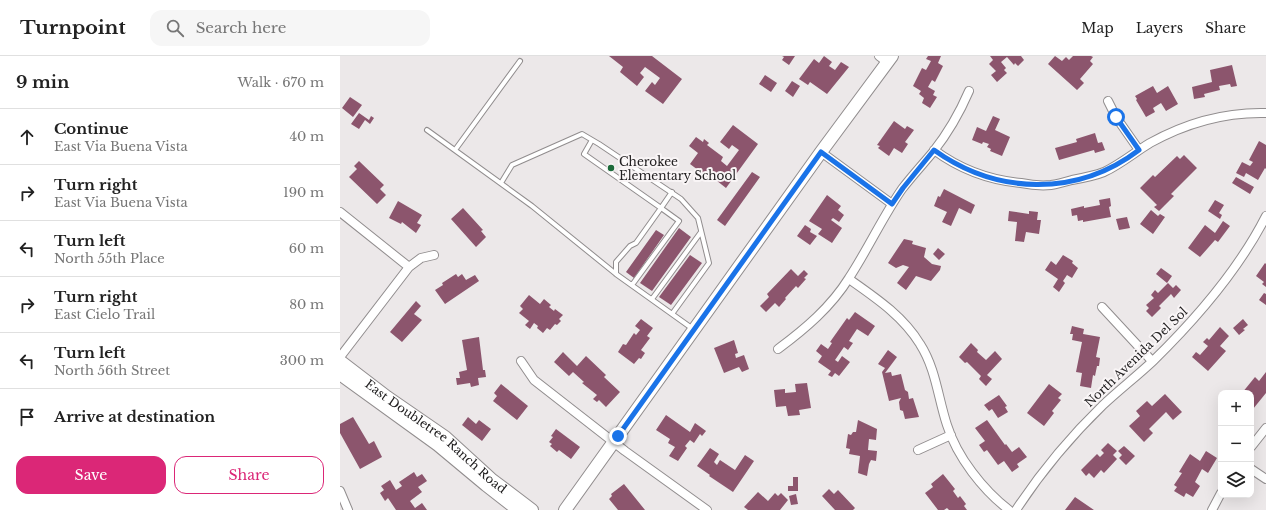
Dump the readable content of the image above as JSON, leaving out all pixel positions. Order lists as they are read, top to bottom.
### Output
{
  "streets": {
    "street": ["North Avenida Del Sol", "East Doubletree Ranch Road"]
  },
  "places": ["Cherokee Elementary School"],
  "page": {
    "header": "Turnpoint",
    "search": "Search here",
    "nav": ["Map", "Layers", "Share"],
    "heading": ["9 min", "Walk · 670 m"],
    "list": [
      ["Continue", "East Via Buena Vista", "40 m"],
      ["Turn right", "East Via Buena Vista", "190 m"],
      ["Turn left", "North 55th Place", "60 m"],
      ["Turn right", "East Cielo Trail", "80 m"],
      ["Turn left", "North 56th Street", "300 m"],
      "Arrive at destination"
    ],
    "map_buttons": ["+", "−"],
    "buttons": ["Save", "Share"]
  }
}
